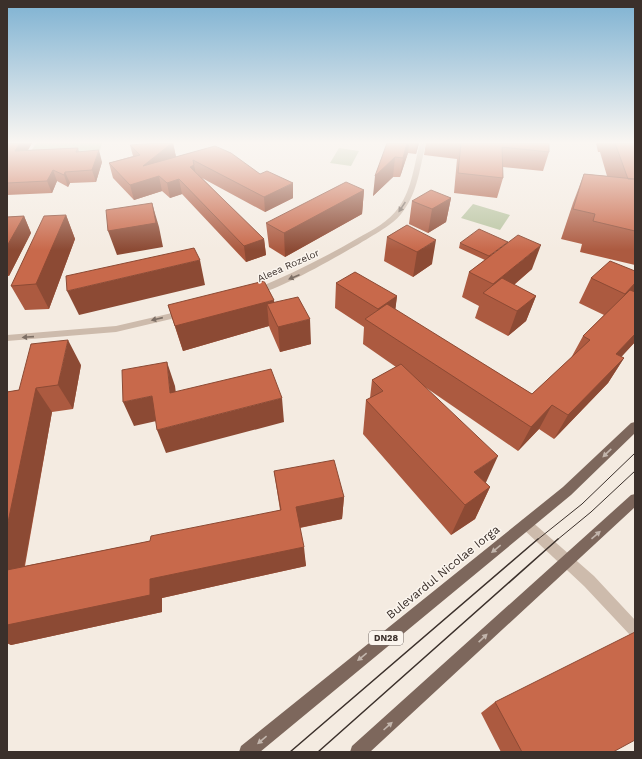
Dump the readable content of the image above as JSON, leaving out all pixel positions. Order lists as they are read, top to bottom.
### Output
{
  "streets": {
    "main road": ["Bulevardul Nicolae Iorga", "DN28"],
    "street": ["Aleea Rozelor"]
  },
  "one_way": ["Aleea Rozelor"]
}
